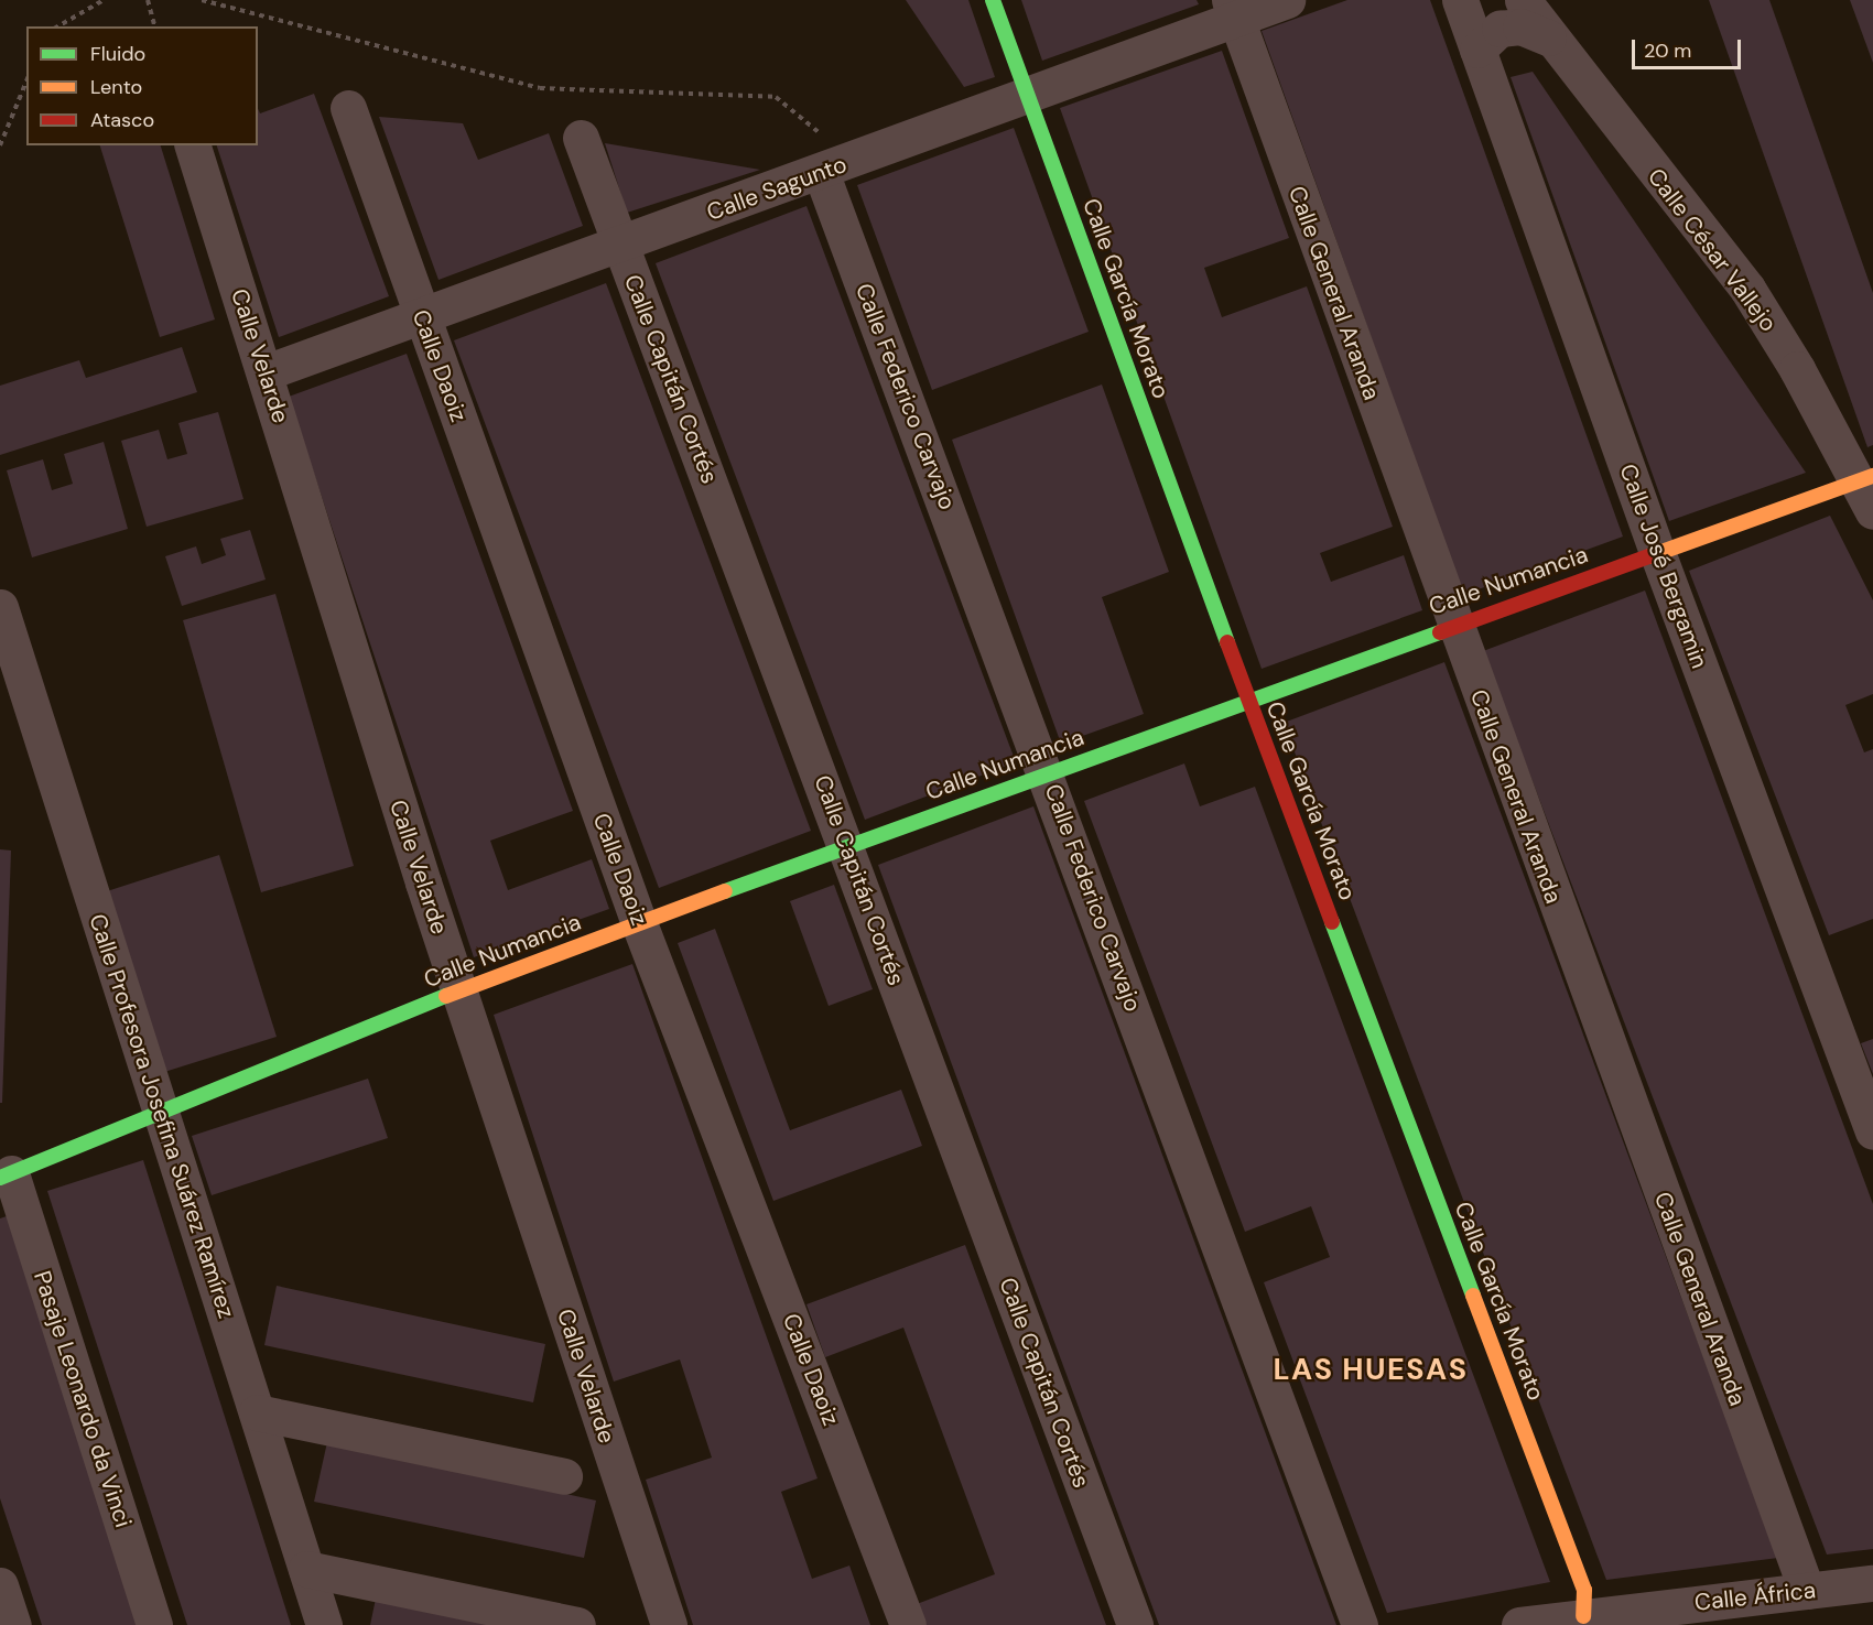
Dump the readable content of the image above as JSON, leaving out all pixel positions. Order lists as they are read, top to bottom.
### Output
{
  "streets": {
    "street": [
      "Calle Sagunto",
      "Calle César Vallejo",
      "Calle General Aranda",
      "Calle García Morato",
      "Calle Velarde",
      "Calle Daoiz",
      "Calle Capitán Cortés",
      "Calle Federico Carvajo",
      "Calle José Bergamin",
      "Calle Numancia",
      "Calle Profesora Josefina Suárez Ramírez",
      "Pasaje Leonardo da Vinci",
      "Calle África"
    ]
  },
  "crossings": [
    ["Calle Sagunto", "Calle General Aranda"],
    ["Calle Sagunto", "Calle García Morato"],
    ["Calle Sagunto", "Calle Velarde"],
    ["Calle Sagunto", "Calle Daoiz"],
    ["Calle Sagunto", "Calle Capitán Cortés"],
    ["Calle Sagunto", "Calle Federico Carvajo"],
    ["Calle César Vallejo", "Calle Numancia"],
    ["Calle General Aranda", "Calle Numancia"],
    ["Calle General Aranda", "Calle África"],
    ["Calle García Morato", "Calle Numancia"],
    ["Calle García Morato", "Calle África"],
    ["Calle Velarde", "Calle Numancia"],
    ["Calle Daoiz", "Calle Numancia"],
    ["Calle Capitán Cortés", "Calle Numancia"],
    ["Calle Federico Carvajo", "Calle Numancia"],
    ["Calle José Bergamin", "Calle Numancia"],
    ["Calle Numancia", "Calle Profesora Josefina Suárez Ramírez"],
    ["Calle Numancia", "Pasaje Leonardo da Vinci"]
  ],
  "districts": ["LAS HUESAS"],
  "legend": ["Fluido", "Lento", "Atasco"],
  "scale_bar": "20 m"
}
